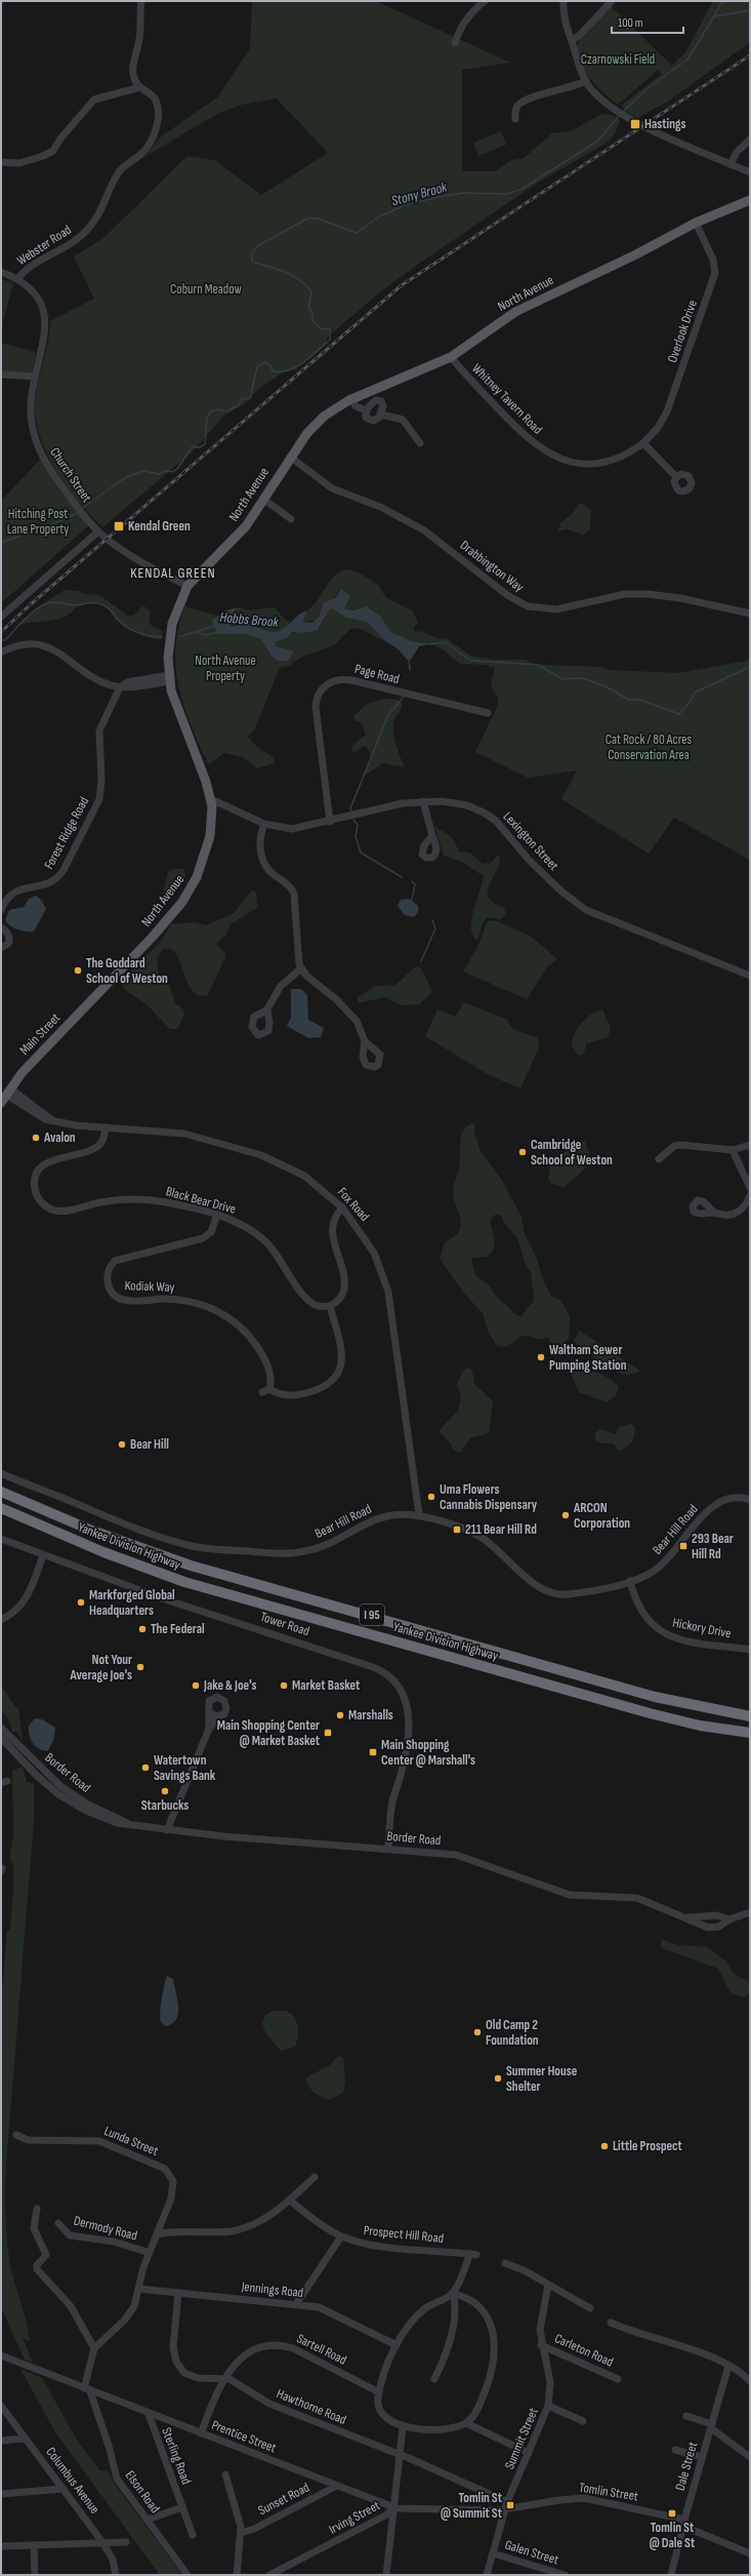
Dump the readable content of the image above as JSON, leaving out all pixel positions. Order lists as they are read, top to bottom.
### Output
{
  "streets": {
    "highway": ["Yankee Division Highway", "I 95"],
    "main road": ["North Avenue", "Main Street"],
    "street": [
      "Webster Road",
      "Overlook Drive",
      "Whitney Tavern Road",
      "Church Street",
      "Drabbington Way",
      "Page Road",
      "Forest Ridge Road",
      "Lexington Street",
      "Black Bear Drive",
      "Fox Road",
      "Kodiak Way",
      "Bear Hill Road",
      "Tower Road",
      "Hickory Drive",
      "Border Road",
      "Lunda Street",
      "Dermody Road",
      "Prospect Hill Road",
      "Jennings Road",
      "Sartell Road",
      "Carleton Road",
      "Hawthorne Road",
      "Prentice Street",
      "Summit Street",
      "Sterling Road",
      "Dale Street",
      "Columbus Avenue",
      "Elson Road",
      "Tomlin Street",
      "Sunset Road",
      "Irving Street",
      "Galen Street"
    ]
  },
  "crossings": [
    ["Webster Road", "Church Street"],
    ["North Avenue", "Overlook Drive"],
    ["North Avenue", "Whitney Tavern Road"],
    ["North Avenue", "Church Street"],
    ["North Avenue", "Drabbington Way"],
    ["North Avenue", "Lexington Street"],
    ["North Avenue", "Main Street"],
    ["Overlook Drive", "Whitney Tavern Road"],
    ["Page Road", "Lexington Street"],
    ["Main Street", "Fox Road"],
    ["Black Bear Drive", "Fox Road"],
    ["Black Bear Drive", "Kodiak Way"],
    ["Fox Road", "Bear Hill Road"],
    ["Bear Hill Road", "Hickory Drive"],
    ["Tower Road", "Border Road"],
    ["Prospect Hill Road", "Jennings Road"],
    ["Prospect Hill Road", "Sartell Road"],
    ["Jennings Road", "Sartell Road"],
    ["Jennings Road", "Hawthorne Road"],
    ["Sartell Road", "Hawthorne Road"],
    ["Sartell Road", "Prentice Street"],
    ["Carleton Road", "Summit Street"],
    ["Hawthorne Road", "Summit Street"],
    ["Hawthorne Road", "Tomlin Street"],
    ["Hawthorne Road", "Irving Street"],
    ["Prentice Street", "Sterling Road"],
    ["Prentice Street", "Elson Road"],
    ["Prentice Street", "Sunset Road"],
    ["Prentice Street", "Irving Street"],
    ["Summit Street", "Tomlin Street"],
    ["Summit Street", "Irving Street"],
    ["Summit Street", "Galen Street"],
    ["Dale Street", "Tomlin Street"],
    ["Tomlin Street", "Irving Street"]
  ],
  "districts": ["KENDAL GREEN"],
  "water": ["Stony Brook", "Hobbs Brook"],
  "parks": [
    "Czarnowski Field",
    "Coburn Meadow",
    "Hitching Post Lane Property",
    "North Avenue Property",
    "Cat Rock / 80 Acres Conservation Area"
  ],
  "places": {
    "transit": [
      "Hastings",
      "Kendal Green",
      "211 Bear Hill Rd",
      "293 Bear Hill Rd",
      "Main Shopping Center @ Market Basket",
      "Main Shopping Center @ Marshall's",
      "Tomlin St @ Summit St",
      "Tomlin St @ Dale St"
    ],
    "other": [
      "The Goddard School of Weston",
      "Avalon",
      "Cambridge School of Weston",
      "Waltham Sewer Pumping Station",
      "Bear Hill",
      "Uma Flowers Cannabis Dispensary",
      "ARCON Corporation",
      "Markforged Global Headquarters",
      "The Federal",
      "Not Your Average Joe's",
      "Jake & Joe's",
      "Market Basket",
      "Marshalls",
      "Watertown Savings Bank",
      "Starbucks",
      "Old Camp 2 Foundation",
      "Summer House Shelter",
      "Little Prospect"
    ]
  },
  "scale_bar": "100 m"
}
